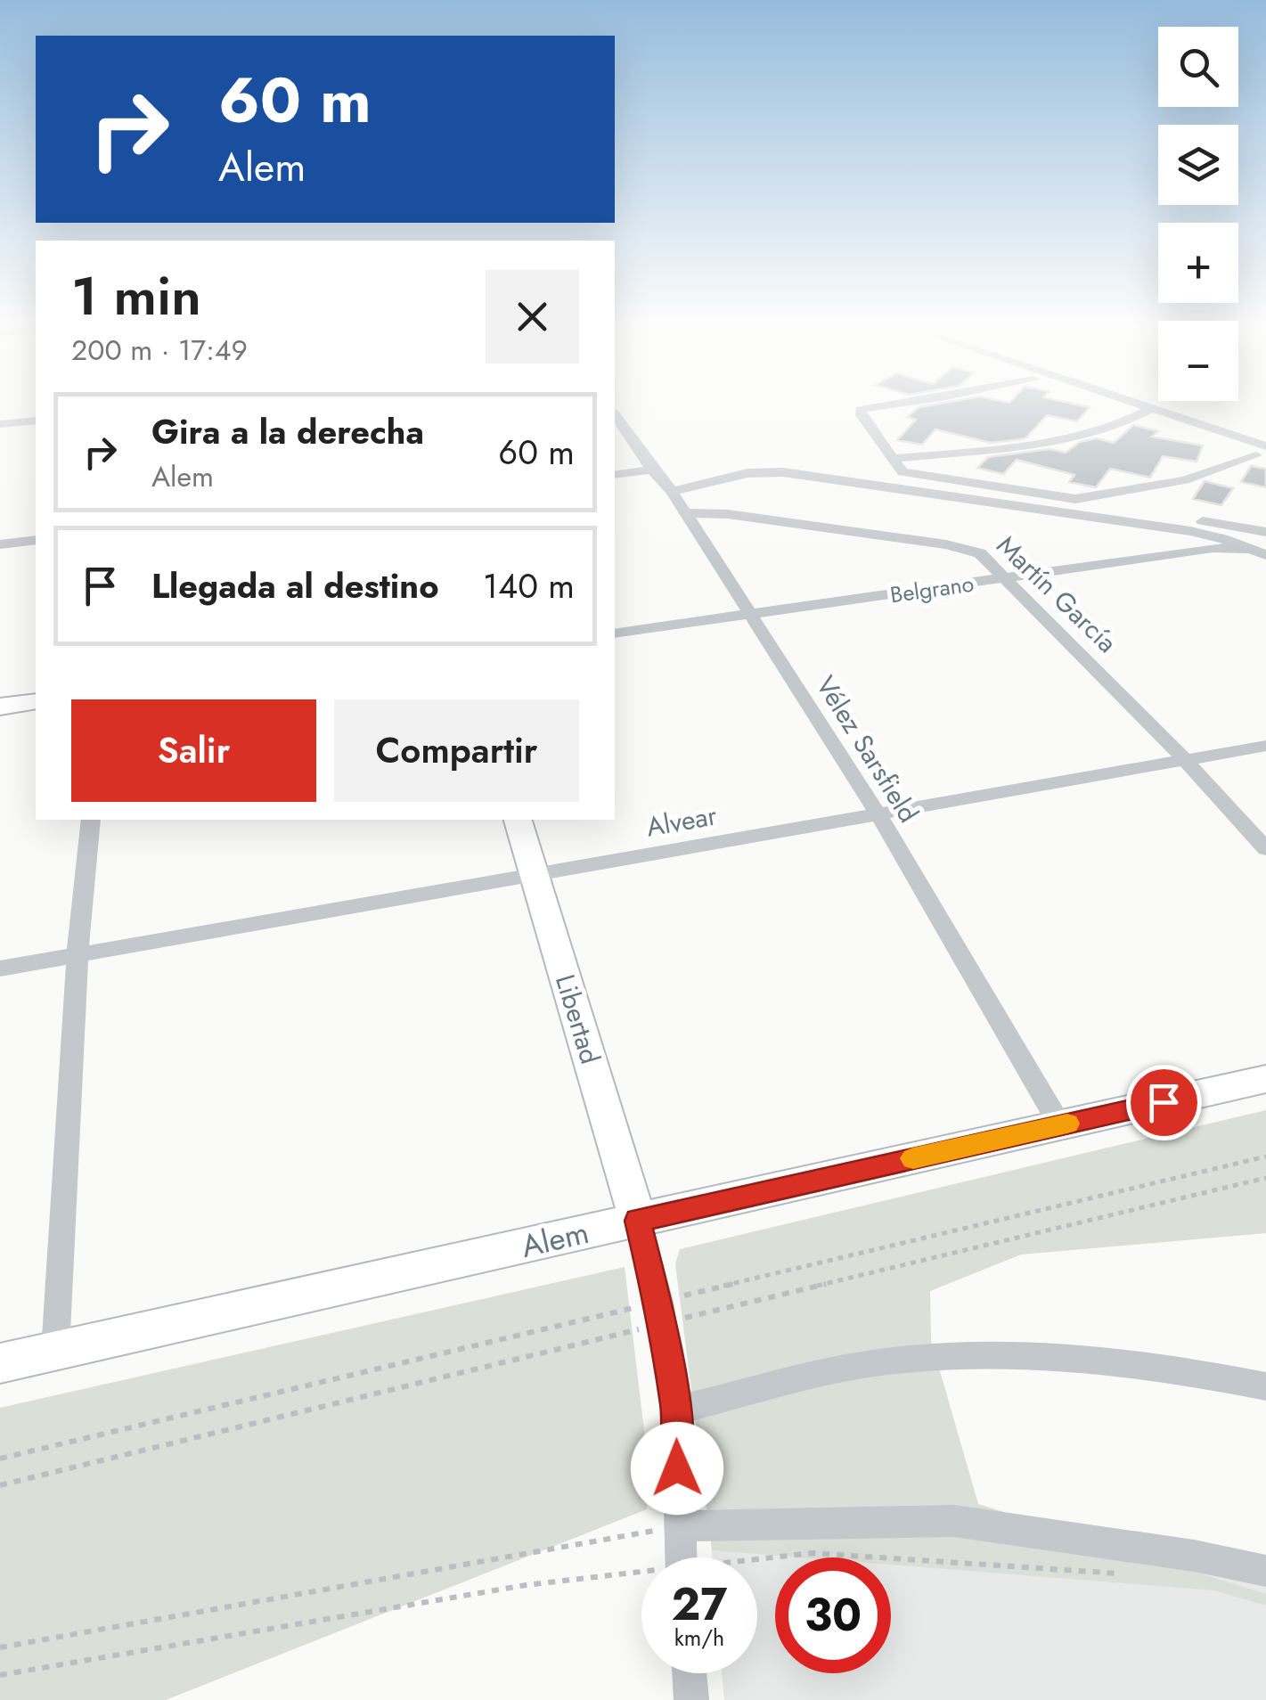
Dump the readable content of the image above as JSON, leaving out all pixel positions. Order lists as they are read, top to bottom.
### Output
{
  "streets": {
    "main road": ["Libertad", "Alem"],
    "street": [
      "Belgrano",
      "Martín García",
      "Vélez Sarsfield",
      "Alvear"
    ]
  },
  "crossings": [
    ["Belgrano", "Martín García"],
    ["Belgrano", "Vélez Sarsfield"],
    ["Martín García", "Vélez Sarsfield"],
    ["Martín García", "Alvear"],
    ["Vélez Sarsfield", "Alvear"],
    ["Vélez Sarsfield", "Alem"],
    ["Alvear", "Libertad"],
    ["Libertad", "Alem"]
  ],
  "page": {
    "map_buttons": ["+", "−"],
    "turn": ["60 m", "Alem"],
    "heading": ["1 min", "200 m · 17:49"],
    "list": [
      {
        "name": "Gira a la derecha",
        "note": "Alem",
        "value": "60 m"
      },
      {
        "name": "Llegada al destino",
        "value": "140 m"
      }
    ],
    "buttons": ["Salir", "Compartir"],
    "speed": "27 km/h",
    "limit": "30"
  }
}
